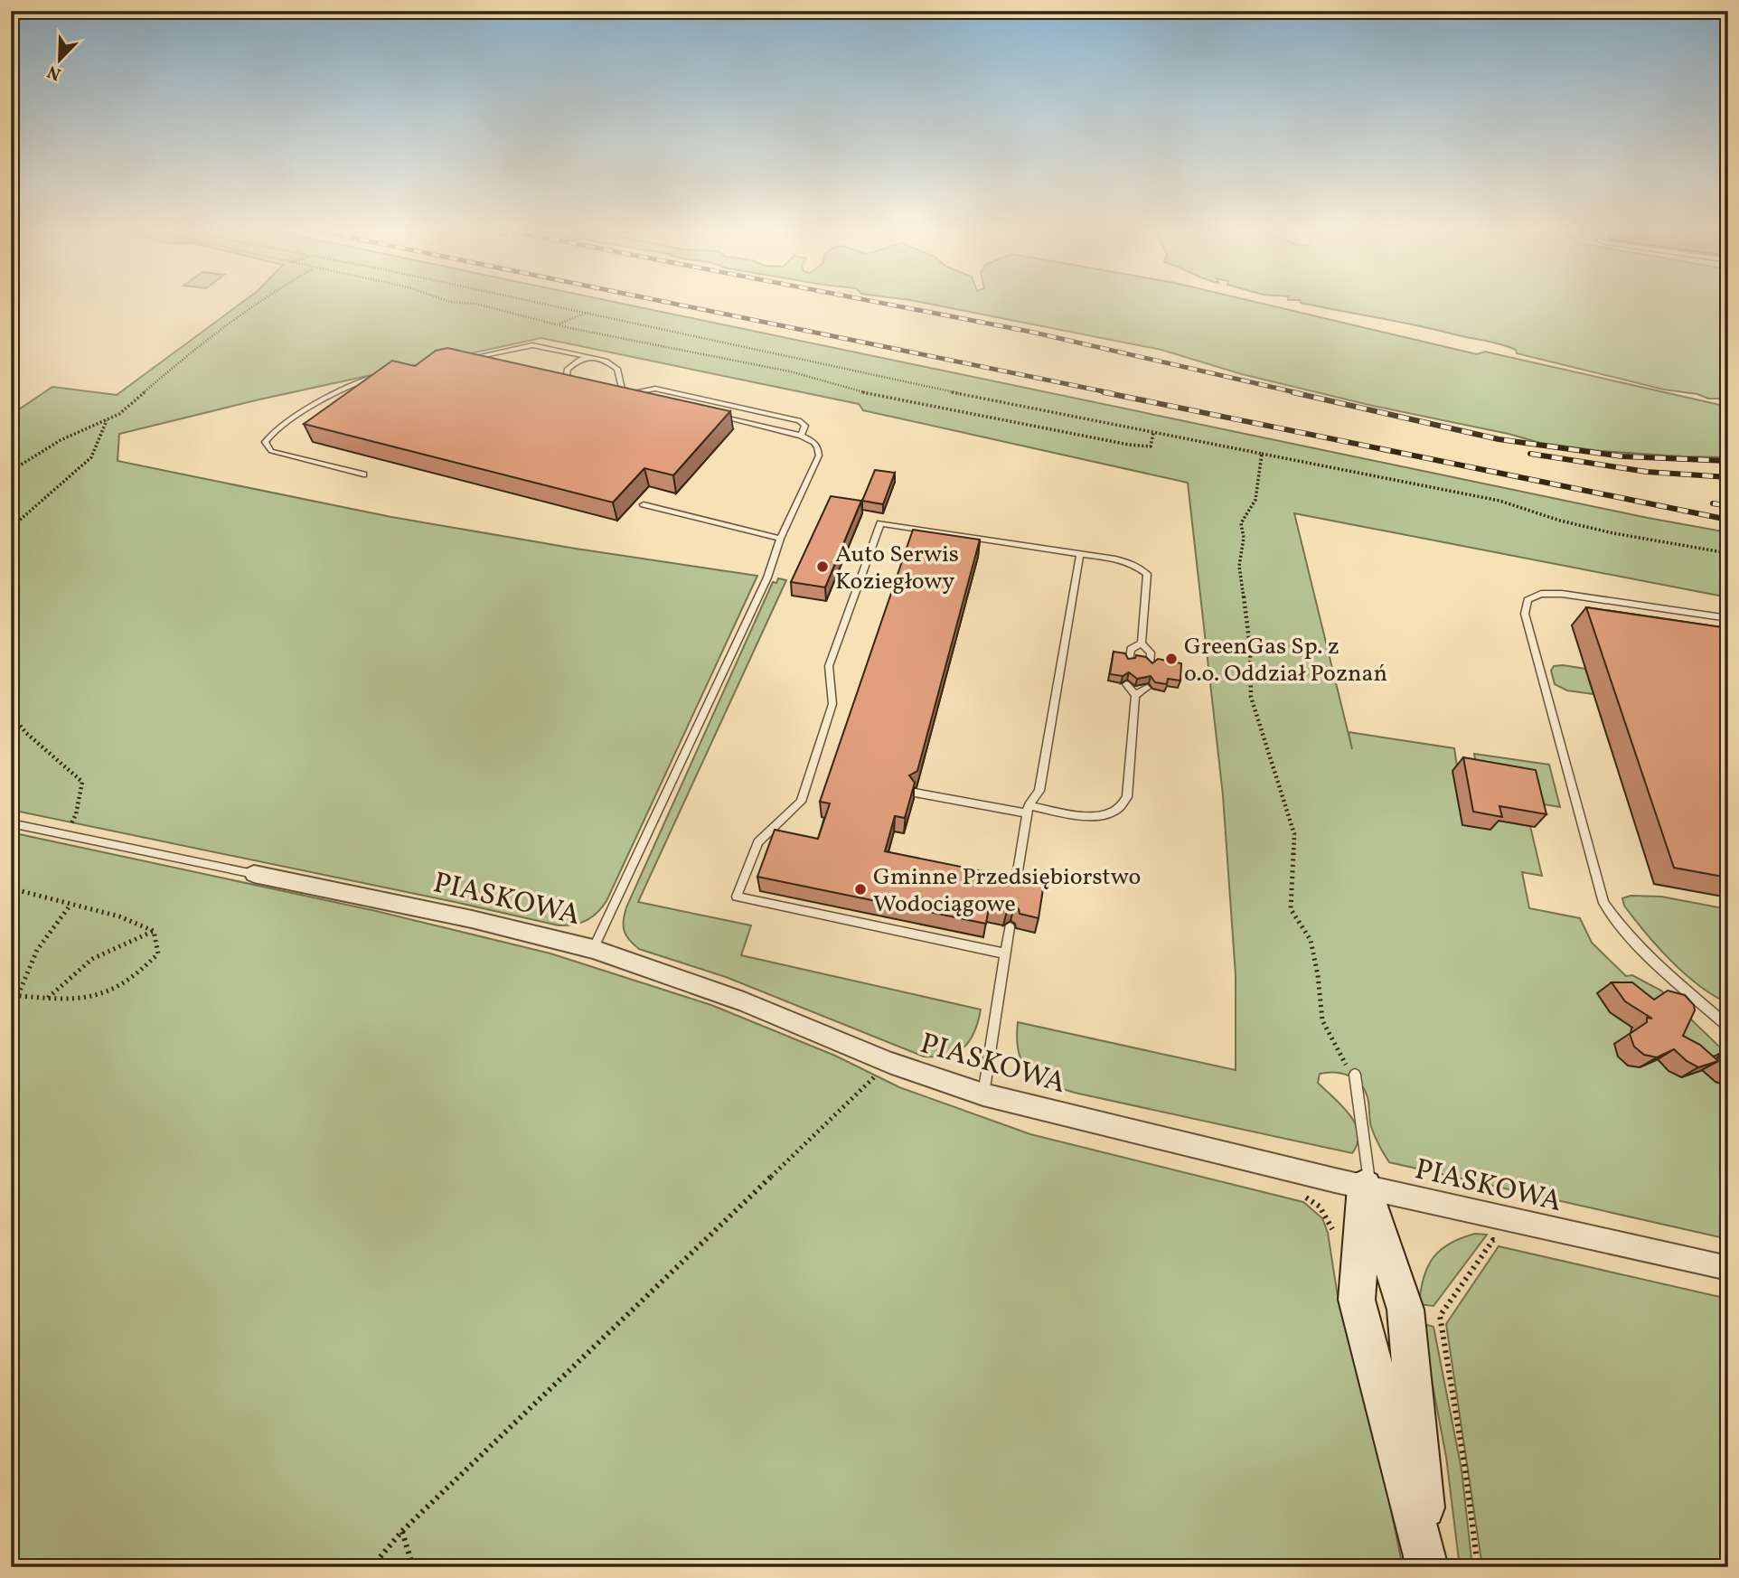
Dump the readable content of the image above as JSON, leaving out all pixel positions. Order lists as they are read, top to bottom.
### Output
{
  "streets": {
    "street": ["PIASKOWA"]
  },
  "places": ["Auto Serwis Koziegłowy", "GreenGas Sp. z o.o. Oddział Poznań", "Gminne Przedsiębiorstwo Wodociągowe"],
  "north": "bottom left"
}
